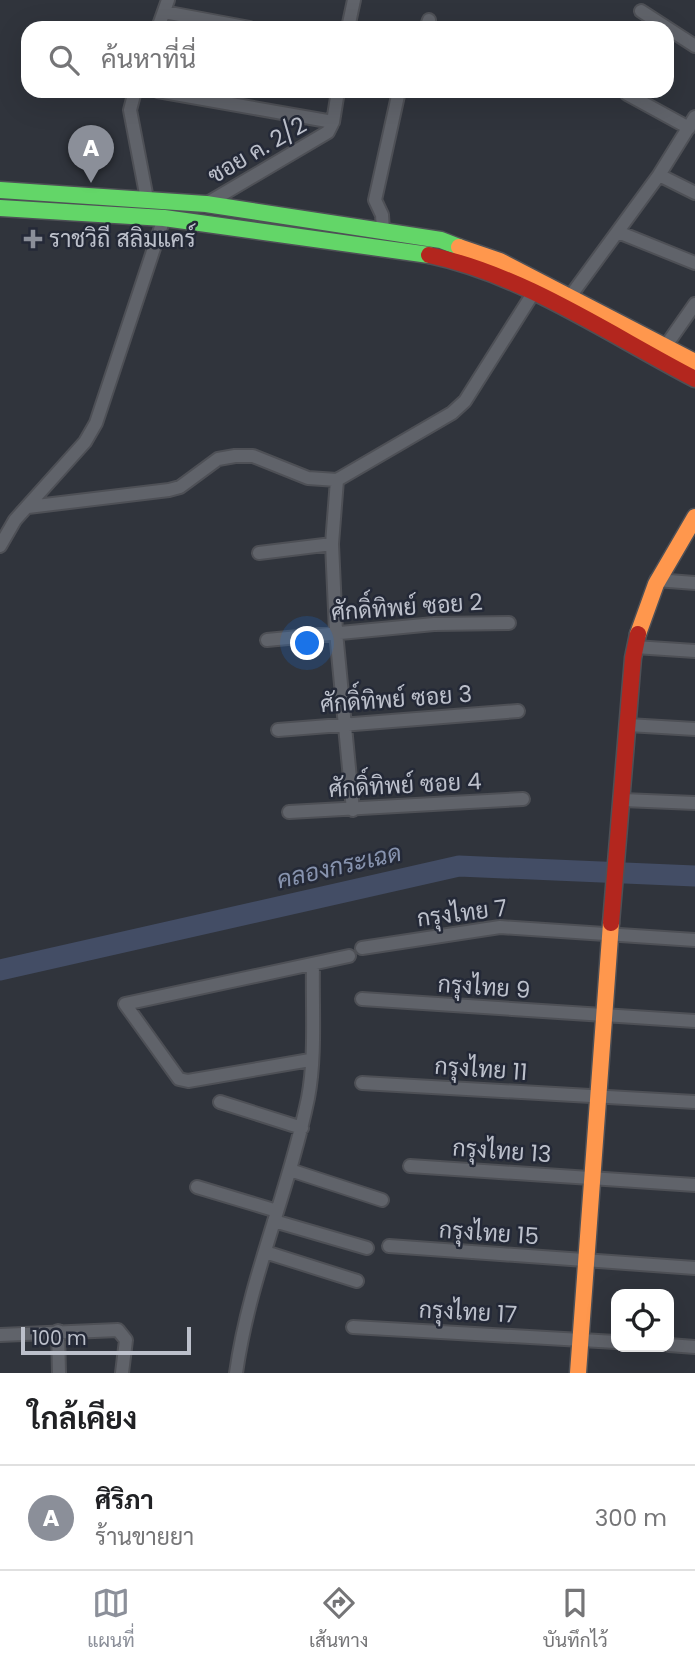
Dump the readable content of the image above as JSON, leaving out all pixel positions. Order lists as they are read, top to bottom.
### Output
{
  "streets": {
    "street": [
      "ซอย ค. 2/2",
      "ศักดิ์ทิพย์ ซอย 2",
      "ศักดิ์ทิพย์ ซอย 3",
      "ศักดิ์ทิพย์ ซอย 4",
      "กรุงไทย 7",
      "กรุงไทย 9",
      "กรุงไทย 11",
      "กรุงไทย 13",
      "กรุงไทย 15",
      "กรุงไทย 17"
    ]
  },
  "water": ["คลองกระเฉด"],
  "places": {
    "health": ["ราชวิถี สลิมแคร์"]
  },
  "scale_bar": "100 m",
  "page": {
    "search": "ค้นหาที่นี่",
    "pins": "A",
    "scale": "100 m",
    "heading": "ใกล้เคียง",
    "list": [
      {
        "mark": "A",
        "name": "ศิริภา",
        "note": "ร้านขายยา",
        "value": "300 m"
      }
    ],
    "nav": ["แผนที่", "เส้นทาง", "บันทึกไว้"]
  }
}
